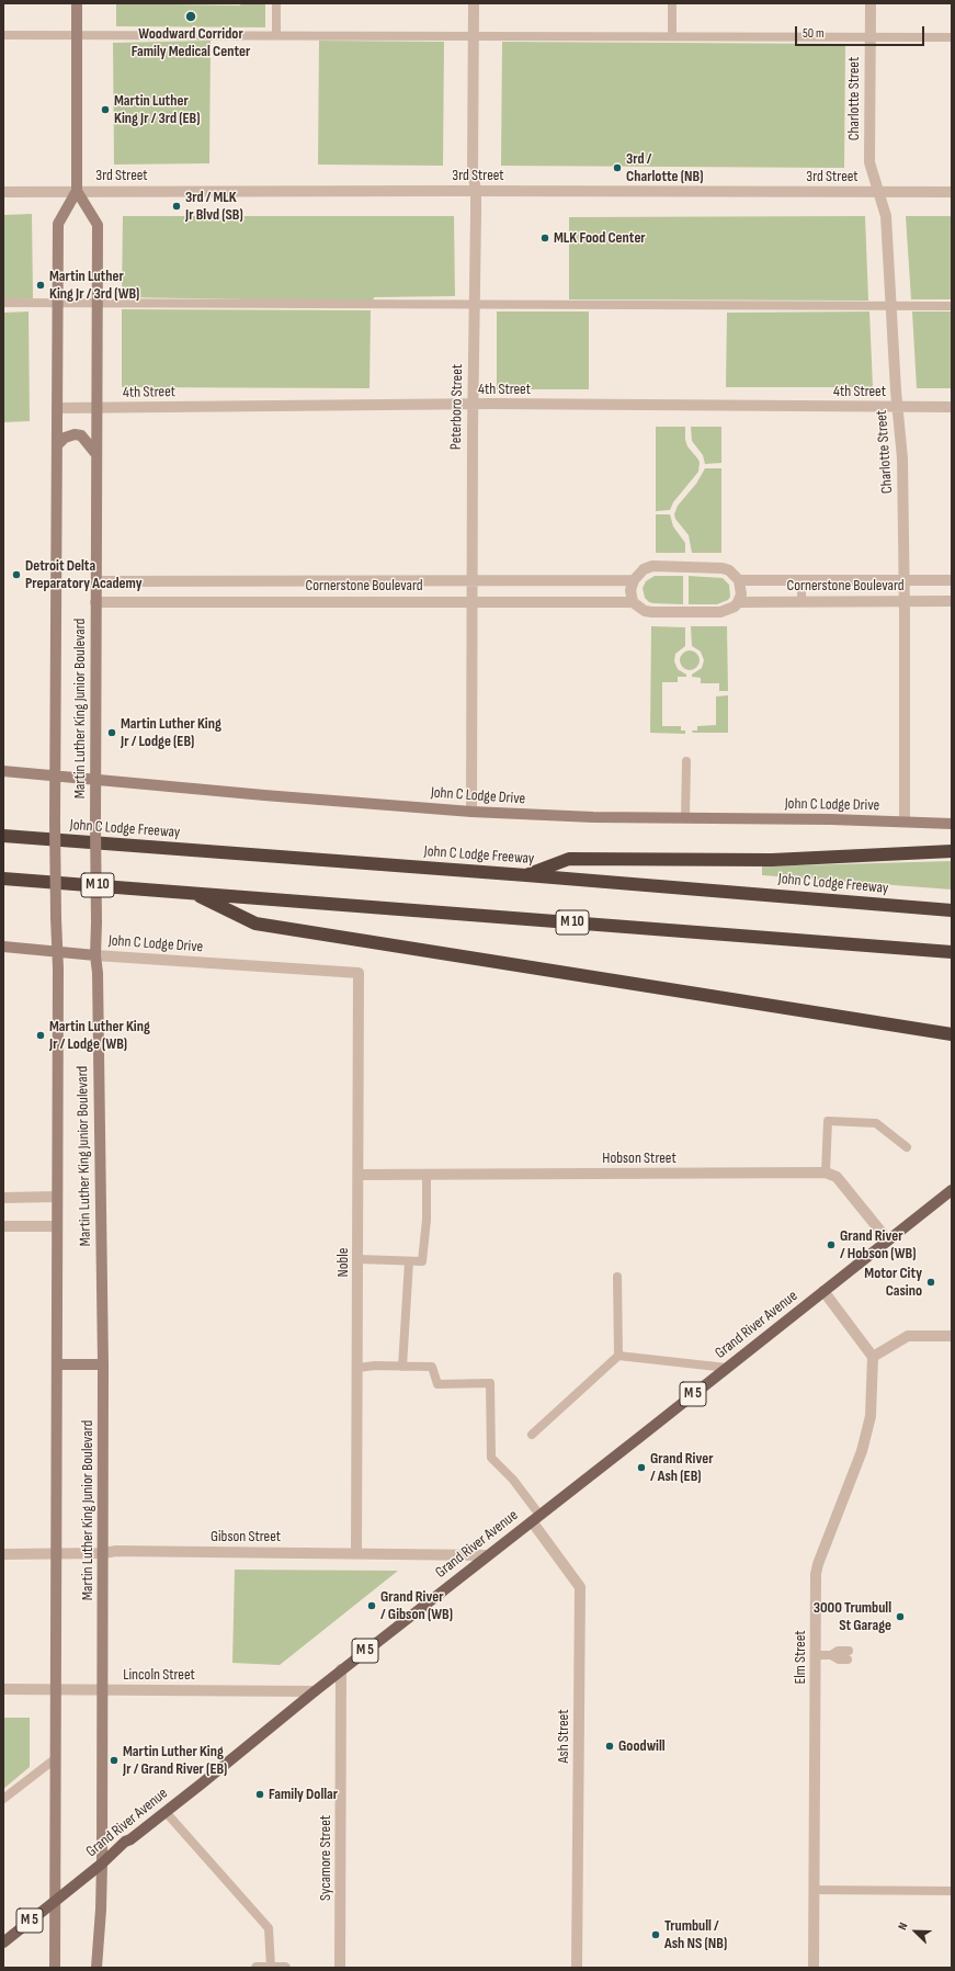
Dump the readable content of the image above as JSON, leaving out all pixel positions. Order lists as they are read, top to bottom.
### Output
{
  "streets": {
    "highway": ["John C Lodge Freeway", "M 10"],
    "main road": [
      "Martin Luther King Junior Boulevard",
      "John C Lodge Drive",
      "Grand River Avenue",
      "M 5"
    ],
    "street": [
      "Charlotte Street",
      "3rd Street",
      "4th Street",
      "Peterboro Street",
      "Cornerstone Boulevard",
      "Hobson Street",
      "Noble",
      "Gibson Street",
      "Elm Street",
      "Lincoln Street",
      "Ash Street",
      "Sycamore Street"
    ]
  },
  "crossings": [
    ["Charlotte Street", "3rd Street"],
    ["Charlotte Street", "4th Street"],
    ["Charlotte Street", "Cornerstone Boulevard"],
    ["Charlotte Street", "John C Lodge Drive"],
    ["3rd Street", "Peterboro Street"],
    ["3rd Street", "Martin Luther King Junior Boulevard"],
    ["4th Street", "Peterboro Street"],
    ["4th Street", "Martin Luther King Junior Boulevard"],
    ["Peterboro Street", "Cornerstone Boulevard"],
    ["Peterboro Street", "John C Lodge Drive"],
    ["Cornerstone Boulevard", "Martin Luther King Junior Boulevard"],
    ["Martin Luther King Junior Boulevard", "John C Lodge Drive"],
    ["Martin Luther King Junior Boulevard", "Grand River Avenue"],
    ["Martin Luther King Junior Boulevard", "Gibson Street"],
    ["Martin Luther King Junior Boulevard", "Lincoln Street"],
    ["John C Lodge Drive", "Noble"],
    ["Hobson Street", "Noble"],
    ["Noble", "Gibson Street"],
    ["Grand River Avenue", "Gibson Street"],
    ["Grand River Avenue", "Lincoln Street"],
    ["Grand River Avenue", "Ash Street"],
    ["Grand River Avenue", "Sycamore Street"]
  ],
  "places": [
    "Woodward Corridor Family Medical Center",
    "Martin Luther King Jr / 3rd (EB)",
    "3rd / Charlotte (NB)",
    "3rd / MLK Jr Blvd (SB)",
    "MLK Food Center",
    "Martin Luther King Jr / 3rd (WB)",
    "Detroit Delta Preparatory Academy",
    "Martin Luther King Jr / Lodge (EB)",
    "Martin Luther King Jr / Lodge (WB)",
    "Grand River / Hobson (WB)",
    "Motor City Casino",
    "Grand River / Ash (EB)",
    "Grand River / Gibson (WB)",
    "3000 Trumbull St Garage",
    "Goodwill",
    "Martin Luther King Jr / Grand River (EB)",
    "Family Dollar",
    "Trumbull / Ash NS (NB)"
  ],
  "scale_bar": "50 m",
  "north": "top left"
}
